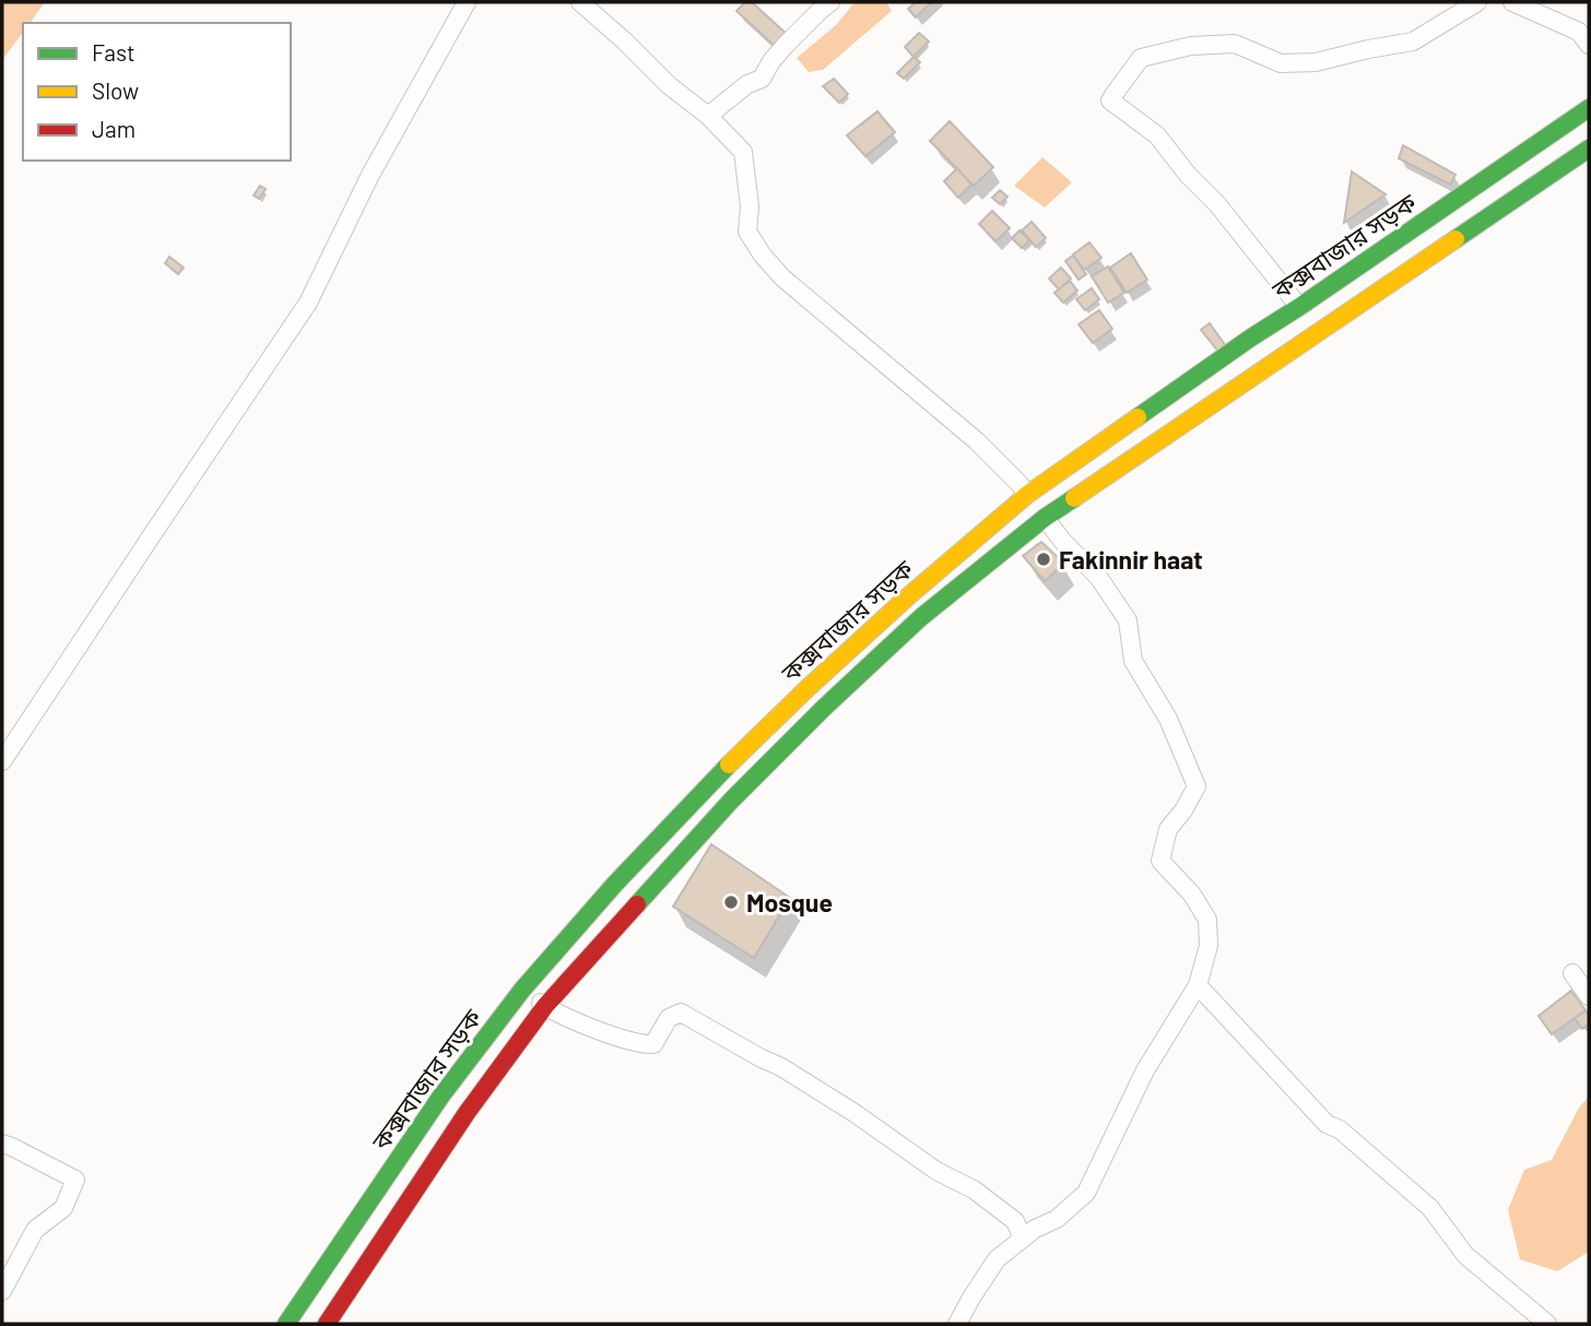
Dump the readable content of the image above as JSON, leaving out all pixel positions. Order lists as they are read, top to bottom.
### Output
{
  "streets": {
    "highway": ["কক্সবাজার সড়ক"]
  },
  "places": ["Fakinnir haat", "Mosque"],
  "legend": ["Fast", "Slow", "Jam"]
}
